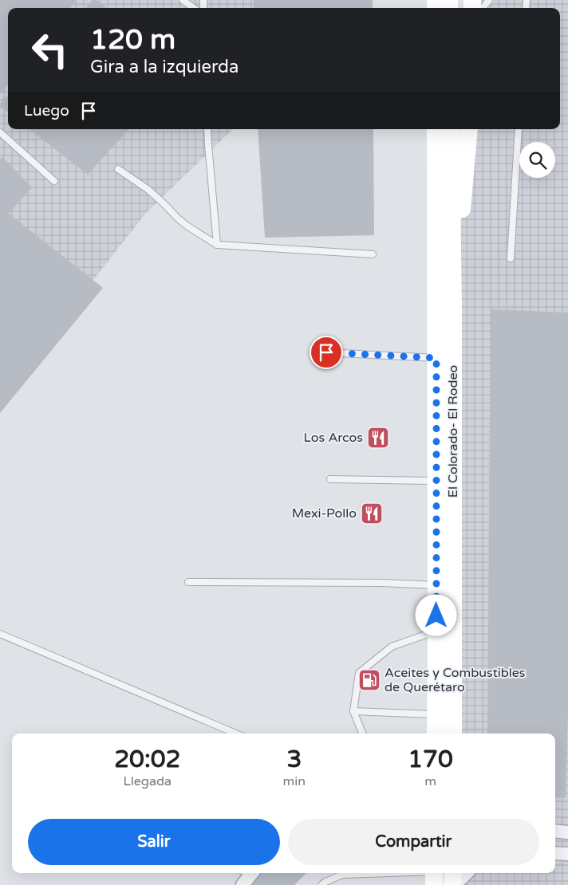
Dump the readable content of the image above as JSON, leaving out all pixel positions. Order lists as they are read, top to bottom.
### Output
{
  "streets": {
    "main road": ["El Colorado- El Rodeo"]
  },
  "places": {
    "restaurant": ["Los Arcos", "Mexi-Pollo"],
    "fuel station": ["Aceites y Combustibles de Querétaro"]
  },
  "page": {
    "turn": ["120 m", "Gira a la izquierda"],
    "then": "Luego",
    "eta": [
      "20:02",
      "Llegada",
      "3",
      "min",
      "170",
      "m"
    ],
    "buttons": ["Salir", "Compartir"]
  }
}
